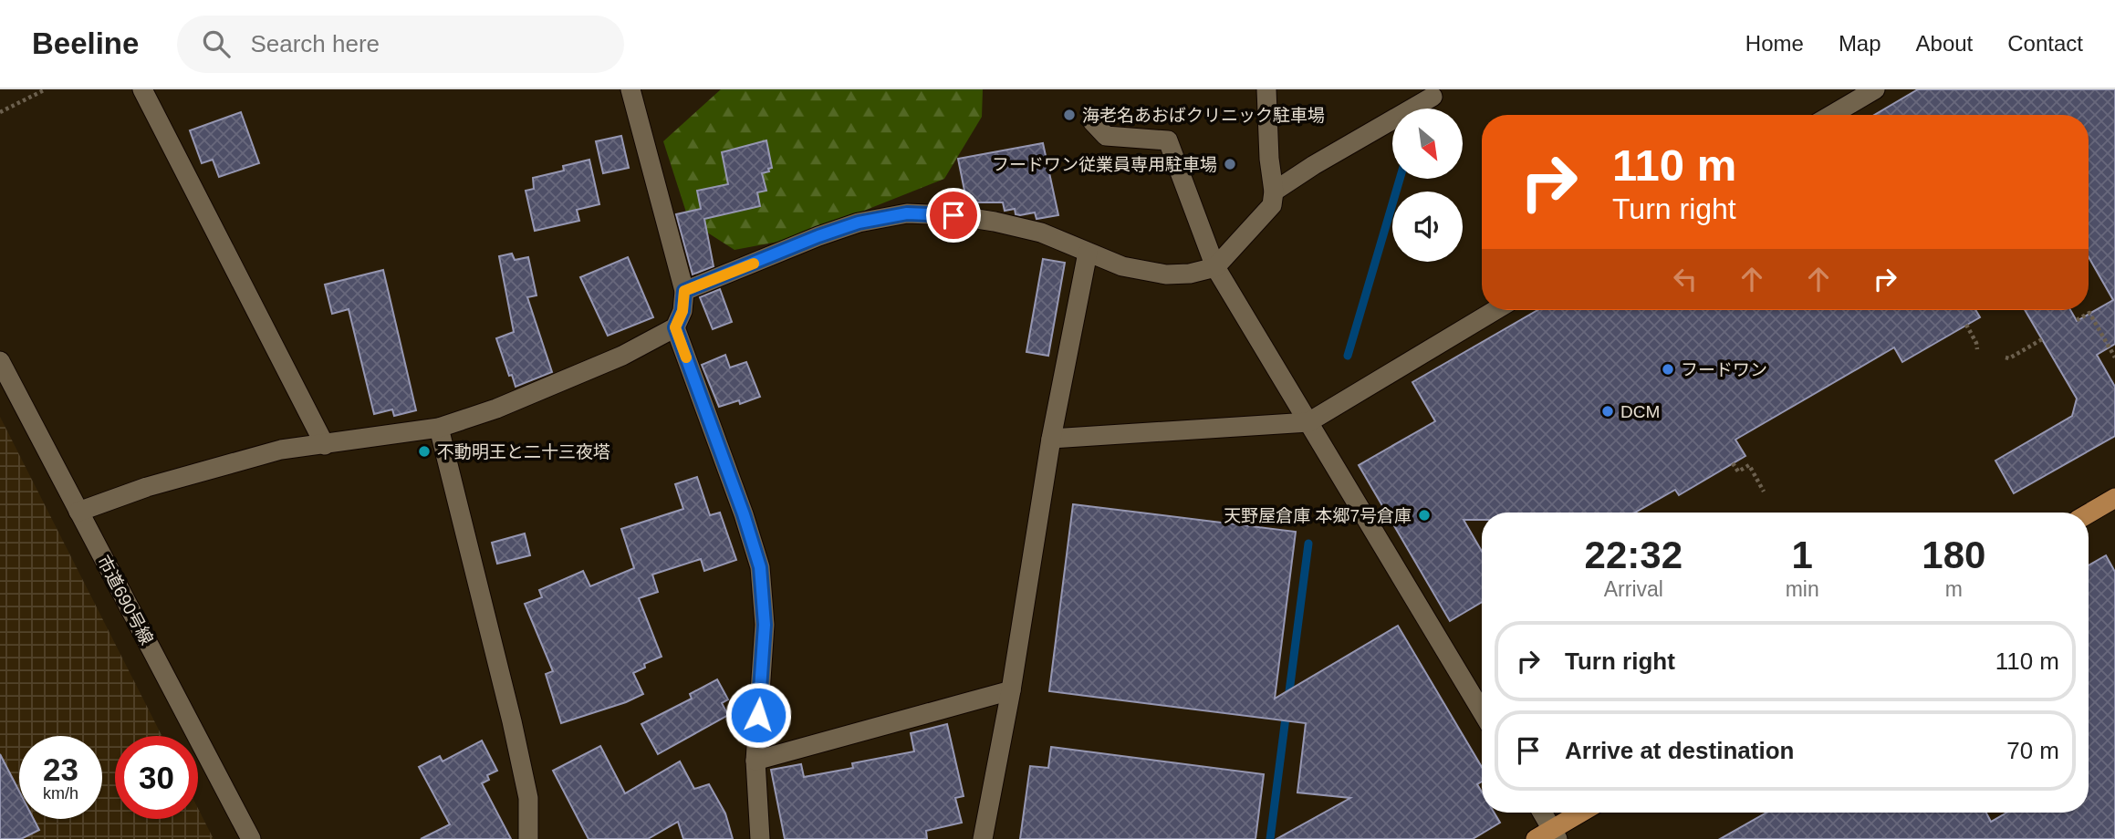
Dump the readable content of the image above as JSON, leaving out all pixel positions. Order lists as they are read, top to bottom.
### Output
{
  "streets": {
    "street": ["市道690号線"]
  },
  "places": [
    "海老名あおばクリニック駐車場",
    "フードワン従業員専用駐車場",
    "フードワン",
    "DCM",
    "不動明王と二十三夜塔",
    "天野屋倉庫 本郷7号倉庫"
  ],
  "north": "bottom right",
  "page": {
    "header": "Beeline",
    "search": "Search here",
    "nav": [
      "Home",
      "Map",
      "About",
      "Contact"
    ],
    "turn": ["110 m", "Turn right"],
    "eta": [
      "22:32",
      "Arrival",
      "1",
      "min",
      "180",
      "m"
    ],
    "list": [
      {
        "name": "Turn right",
        "value": "110 m"
      },
      {
        "name": "Arrive at destination",
        "value": "70 m"
      }
    ],
    "speed": "23 km/h",
    "limit": "30"
  }
}
